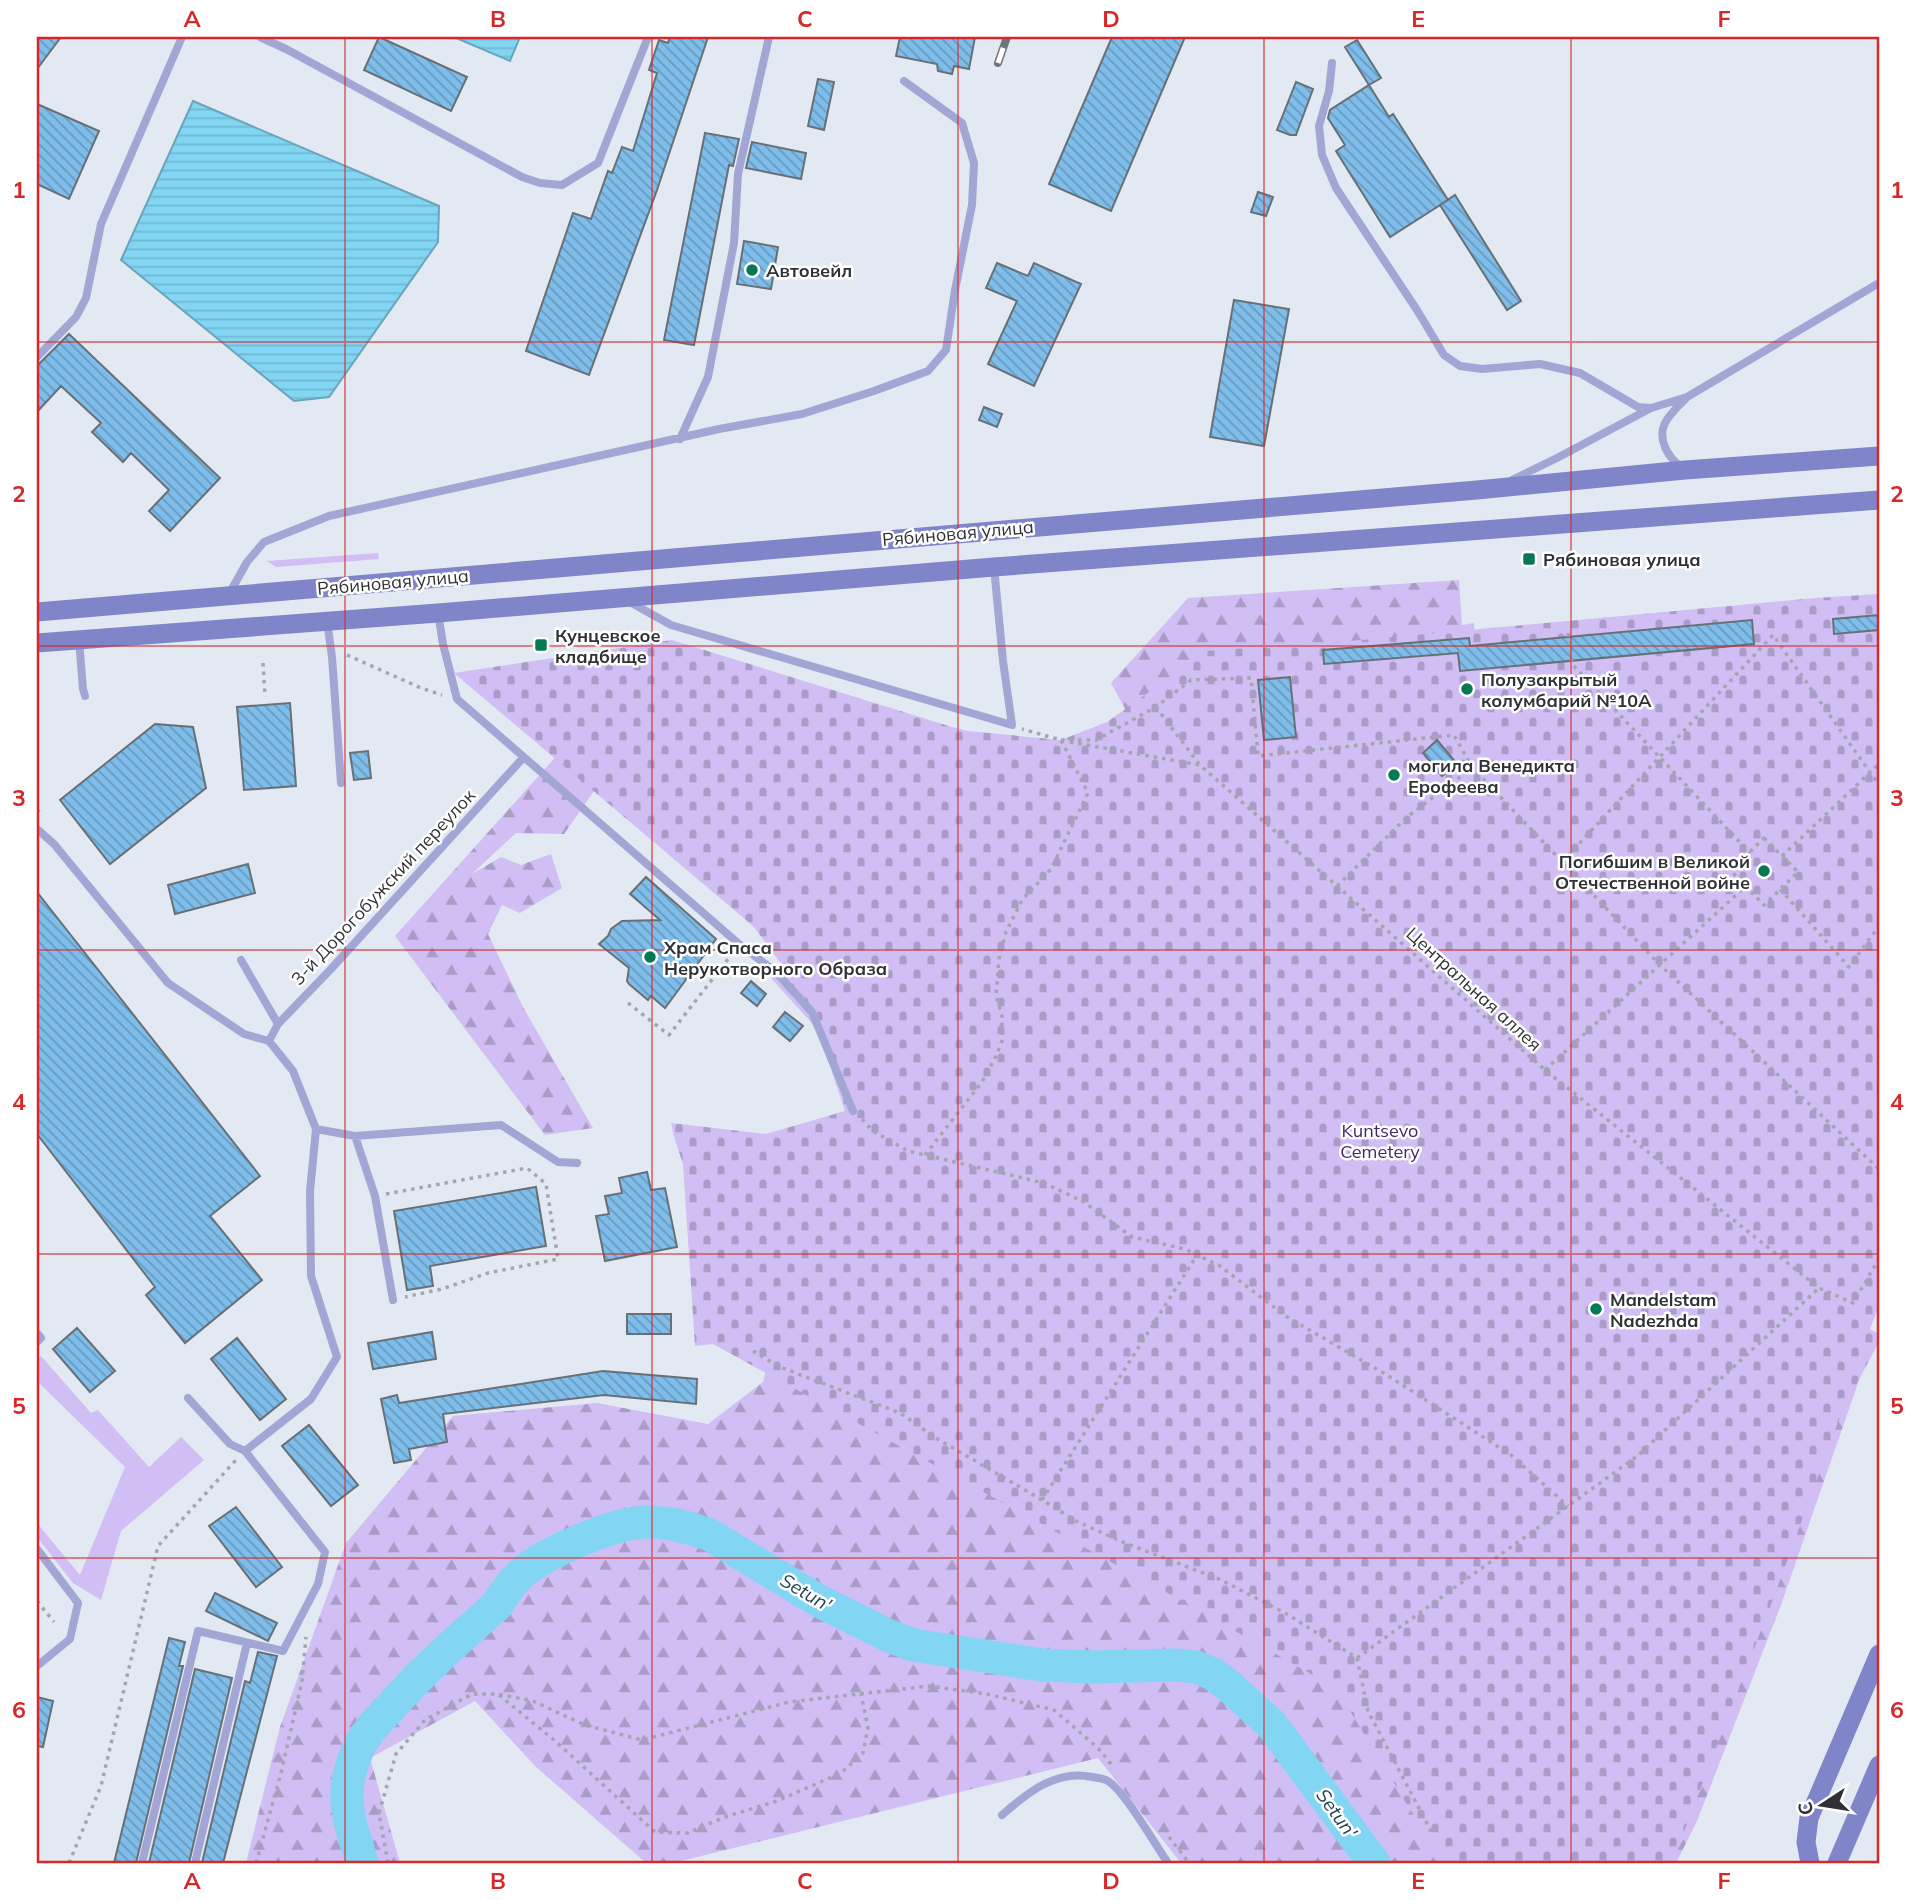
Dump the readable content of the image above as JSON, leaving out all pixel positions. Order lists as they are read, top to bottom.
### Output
{
  "streets": {
    "main road": ["Рябиновая улица"],
    "lane": ["3-й Дорогобужский переулок"],
    "path": ["Центральная аллея"]
  },
  "water": ["Setun'"],
  "parks": ["Kuntsevo Cemetery"],
  "places": {
    "other": [
      "Автовейл",
      "Полузакрытый колумбарий №10А",
      "могила Венедикта Ерофеева",
      "Погибшим в Великой Отечественной войне",
      "Храм Спаса Нерукотворного Образа",
      "Mandelstam Nadezhda"
    ],
    "transit": ["Рябиновая улица", "Кунцевское кладбище"]
  },
  "north": "left",
  "grid": {
    "columns": [
      "A",
      "B",
      "C",
      "D",
      "E",
      "F"
    ],
    "rows": [
      "1",
      "2",
      "3",
      "4",
      "5",
      "6"
    ]
  }
}
